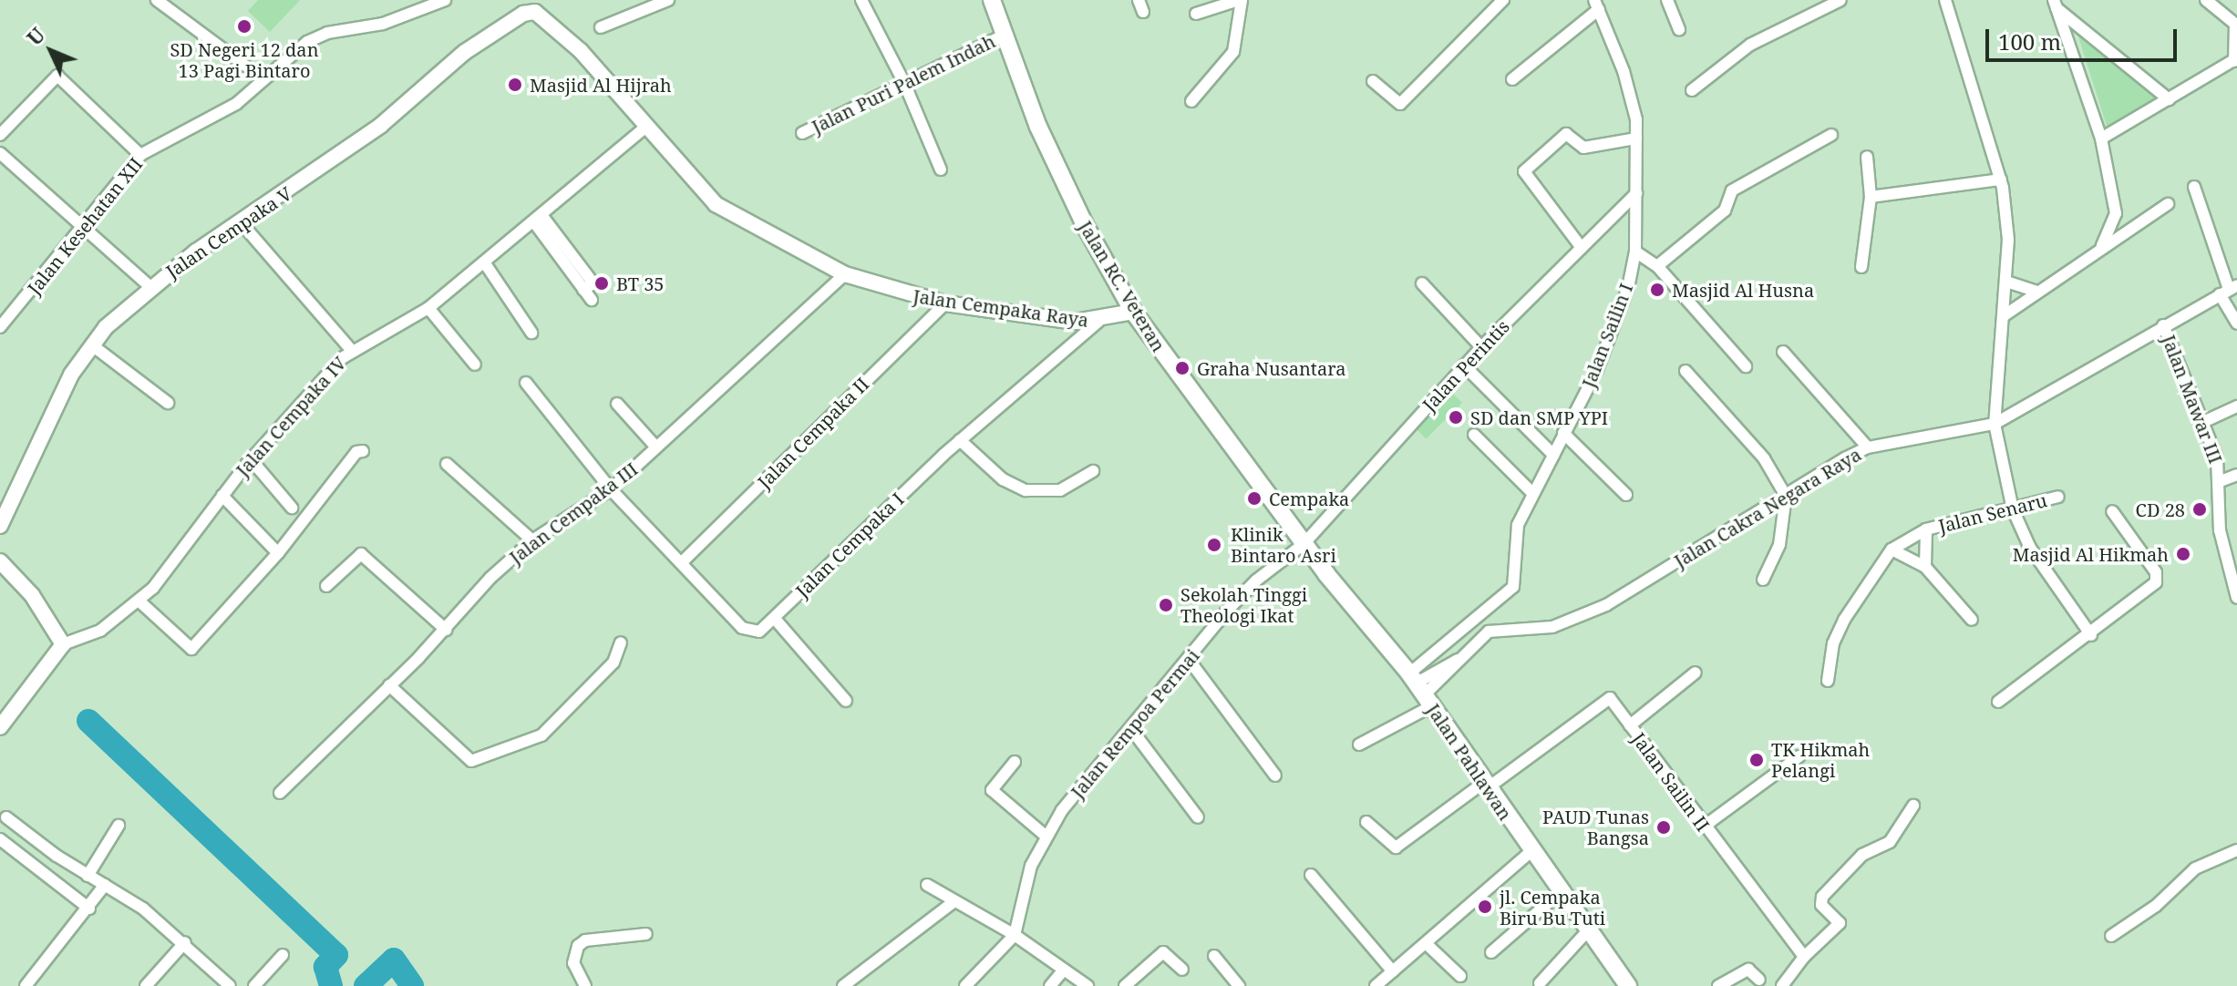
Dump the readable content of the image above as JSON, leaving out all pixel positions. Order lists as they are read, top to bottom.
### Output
{
  "streets": {
    "main road": ["Jalan RC. Veteran", "Jalan Pahlawan"],
    "street": [
      "Jalan Puri Palem Indah",
      "Jalan Kesehatan XII",
      "Jalan Cempaka V",
      "Jalan Cempaka Raya",
      "Jalan Sailin I",
      "Jalan Perintis",
      "Jalan Mawar III",
      "Jalan Cempaka IV",
      "Jalan Cempaka II",
      "Jalan Cakra Negara Raya",
      "Jalan Cempaka III",
      "Jalan Senaru",
      "Jalan Cempaka I",
      "Jalan Rempoa Permai",
      "Jalan Sailin II"
    ]
  },
  "crossings": [
    ["Jalan Puri Palem Indah", "Jalan RC. Veteran"],
    ["Jalan Cempaka V", "Jalan Cempaka Raya"],
    ["Jalan RC. Veteran", "Jalan Cempaka Raya"],
    ["Jalan RC. Veteran", "Jalan Perintis"],
    ["Jalan RC. Veteran", "Jalan Rempoa Permai"],
    ["Jalan RC. Veteran", "Jalan Pahlawan"],
    ["Jalan Cempaka Raya", "Jalan Cempaka IV"],
    ["Jalan Cempaka Raya", "Jalan Cempaka II"],
    ["Jalan Cempaka Raya", "Jalan Cempaka III"],
    ["Jalan Cempaka Raya", "Jalan Cempaka I"],
    ["Jalan Sailin I", "Jalan Perintis"],
    ["Jalan Sailin I", "Jalan Cakra Negara Raya"],
    ["Jalan Sailin I", "Jalan Pahlawan"],
    ["Jalan Perintis", "Jalan Rempoa Permai"],
    ["Jalan Perintis", "Jalan Pahlawan"],
    ["Jalan Mawar III", "Jalan Cakra Negara Raya"],
    ["Jalan Cempaka II", "Jalan Cempaka I"],
    ["Jalan Cakra Negara Raya", "Jalan Pahlawan"],
    ["Jalan Cempaka III", "Jalan Cempaka I"],
    ["Jalan Rempoa Permai", "Jalan Pahlawan"],
    ["Jalan Pahlawan", "Jalan Sailin II"]
  ],
  "places": [
    "SD Negeri 12 dan 13 Pagi Bintaro",
    "Masjid Al Hijrah",
    "BT 35",
    "Masjid Al Husna",
    "Graha Nusantara",
    "SD dan SMP YPI",
    "Cempaka",
    "CD 28",
    "Klinik Bintaro Asri",
    "Masjid Al Hikmah",
    "Sekolah Tinggi Theologi Ikat",
    "TK Hikmah Pelangi",
    "PAUD Tunas Bangsa",
    "jl. Cempaka Biru Bu Tuti"
  ],
  "scale_bar": "100 m",
  "north": "top left"
}
